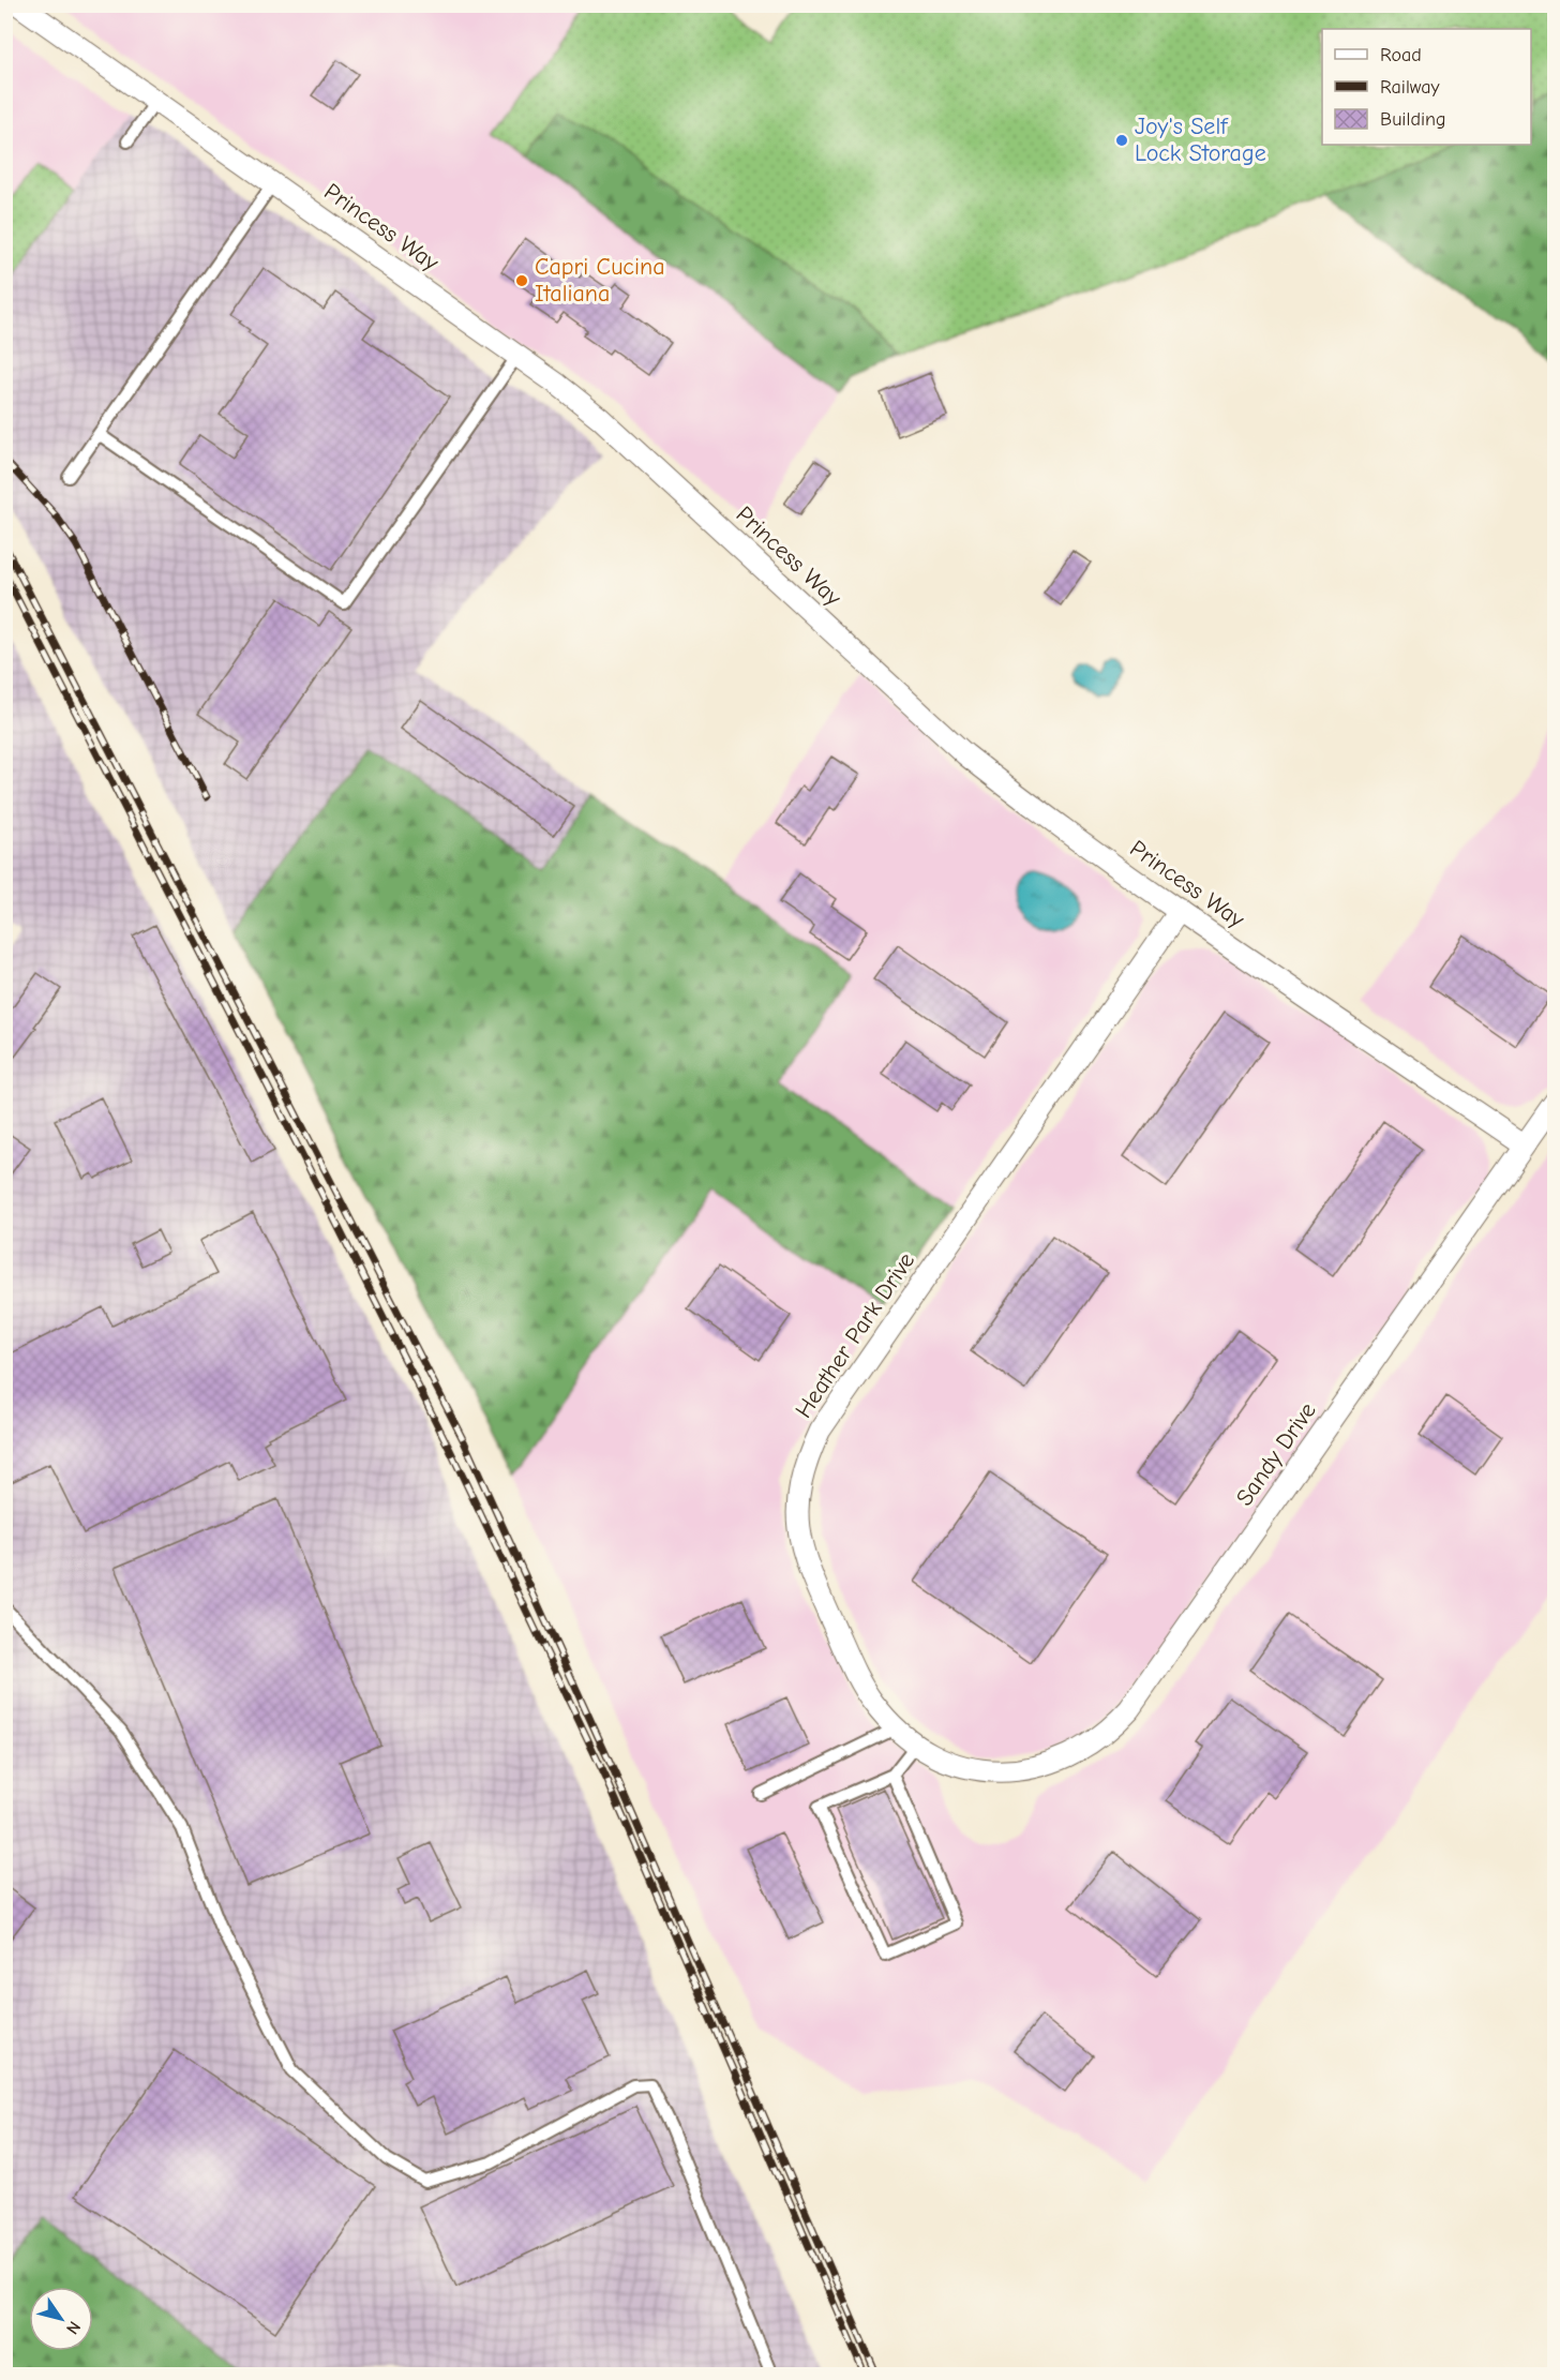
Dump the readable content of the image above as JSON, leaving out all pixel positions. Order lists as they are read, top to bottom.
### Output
{
  "streets": {
    "street": ["Princess Way", "Heather Park Drive", "Sandy Drive"]
  },
  "crossings": [
    ["Princess Way", "Heather Park Drive"],
    ["Princess Way", "Sandy Drive"],
    ["Heather Park Drive", "Sandy Drive"]
  ],
  "places": ["Joy's Self Lock Storage", "Capri Cucina Italiana"],
  "legend": ["Road", "Railway", "Building"],
  "north": "bottom right"
}
